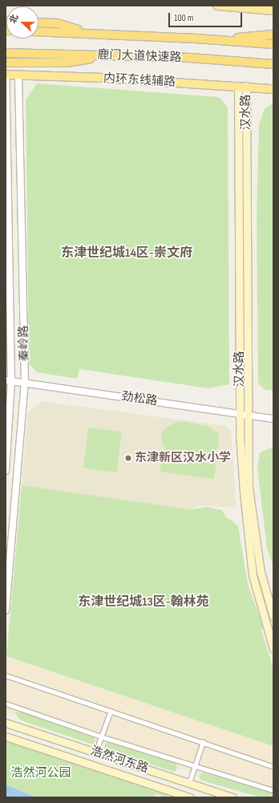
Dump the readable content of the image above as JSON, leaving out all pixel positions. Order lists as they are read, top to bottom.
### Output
{
  "streets": {
    "highway": ["鹿门大道快速路"],
    "main road": ["内环东线辅路", "汉水路", "浩然河东路"],
    "street": ["秦岭路", "劲松路"]
  },
  "crossings": [
    ["内环东线辅路", "汉水路"],
    ["内环东线辅路", "秦岭路"],
    ["汉水路", "劲松路"],
    ["秦岭路", "劲松路"]
  ],
  "districts": ["东津世纪城14区-崇文府", "东津世纪城13区-翰林苑"],
  "parks": ["浩然河公园"],
  "places": ["东津新区汉水小学"],
  "scale_bar": "100 m",
  "north": "left"
}
